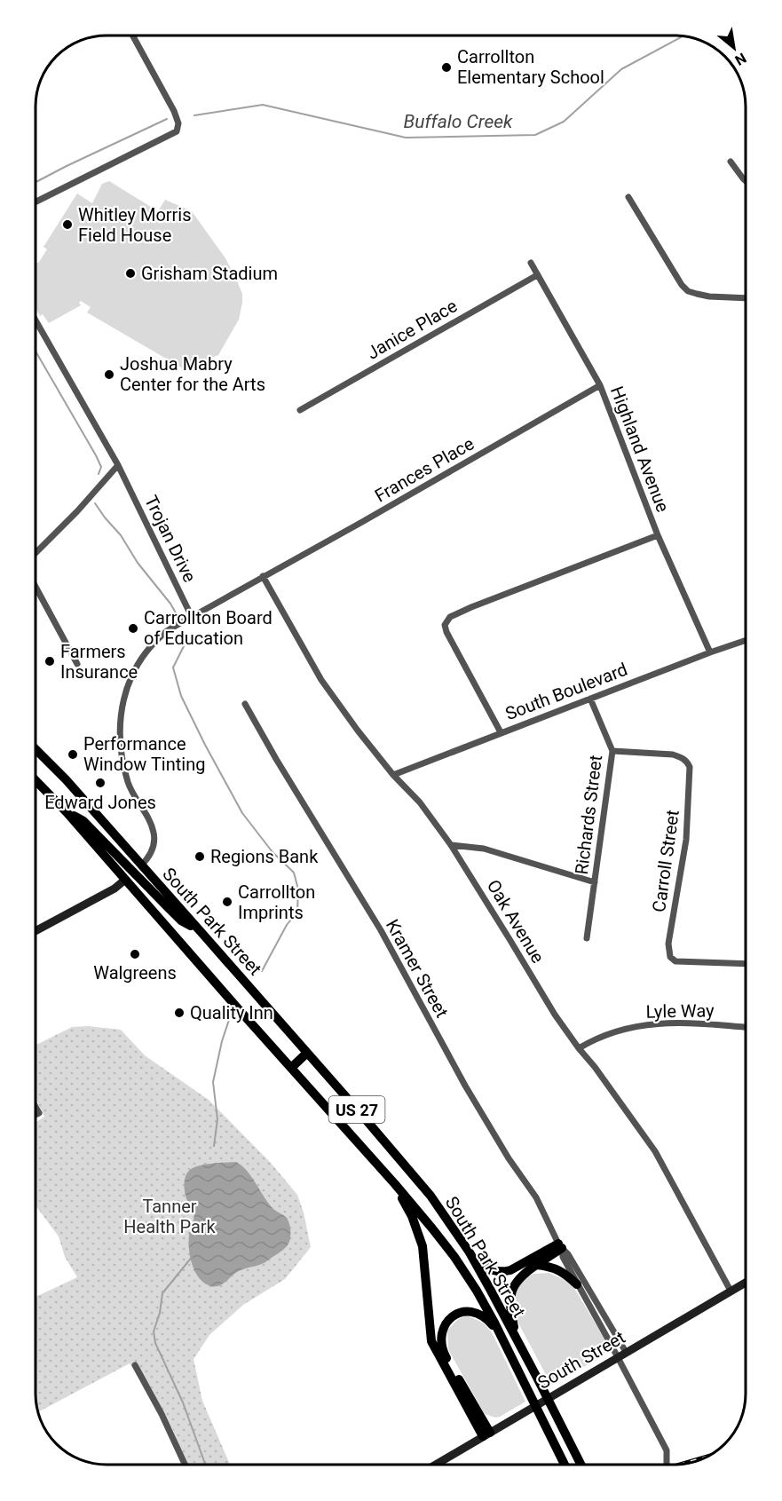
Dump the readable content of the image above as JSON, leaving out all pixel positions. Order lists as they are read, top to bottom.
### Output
{
  "streets": {
    "main road": ["South Park Street", "US 27"],
    "street": [
      "Janice Place",
      "Highland Avenue",
      "Frances Place",
      "Trojan Drive",
      "South Boulevard",
      "Richards Street",
      "Carroll Street",
      "Oak Avenue",
      "Kramer Street",
      "Lyle Way",
      "South Street"
    ]
  },
  "crossings": [
    ["Janice Place", "Highland Avenue"],
    ["Highland Avenue", "Frances Place"],
    ["Highland Avenue", "South Boulevard"],
    ["Frances Place", "Trojan Drive"],
    ["Frances Place", "Oak Avenue"],
    ["South Boulevard", "Richards Street"],
    ["South Boulevard", "Oak Avenue"],
    ["Richards Street", "Carroll Street"],
    ["South Park Street", "US 27"],
    ["Oak Avenue", "Lyle Way"],
    ["Oak Avenue", "South Street"],
    ["Kramer Street", "South Street"]
  ],
  "water": ["Buffalo Creek"],
  "parks": ["Tanner Health Park"],
  "places": [
    "Carrollton Elementary School",
    "Whitley Morris Field House",
    "Grisham Stadium",
    "Joshua Mabry Center for the Arts",
    "Carrollton Board of Education",
    "Farmers Insurance",
    "Performance Window Tinting",
    "Edward Jones",
    "Regions Bank",
    "Carrollton Imprints",
    "Walgreens",
    "Quality Inn"
  ],
  "north": "bottom right"
}
